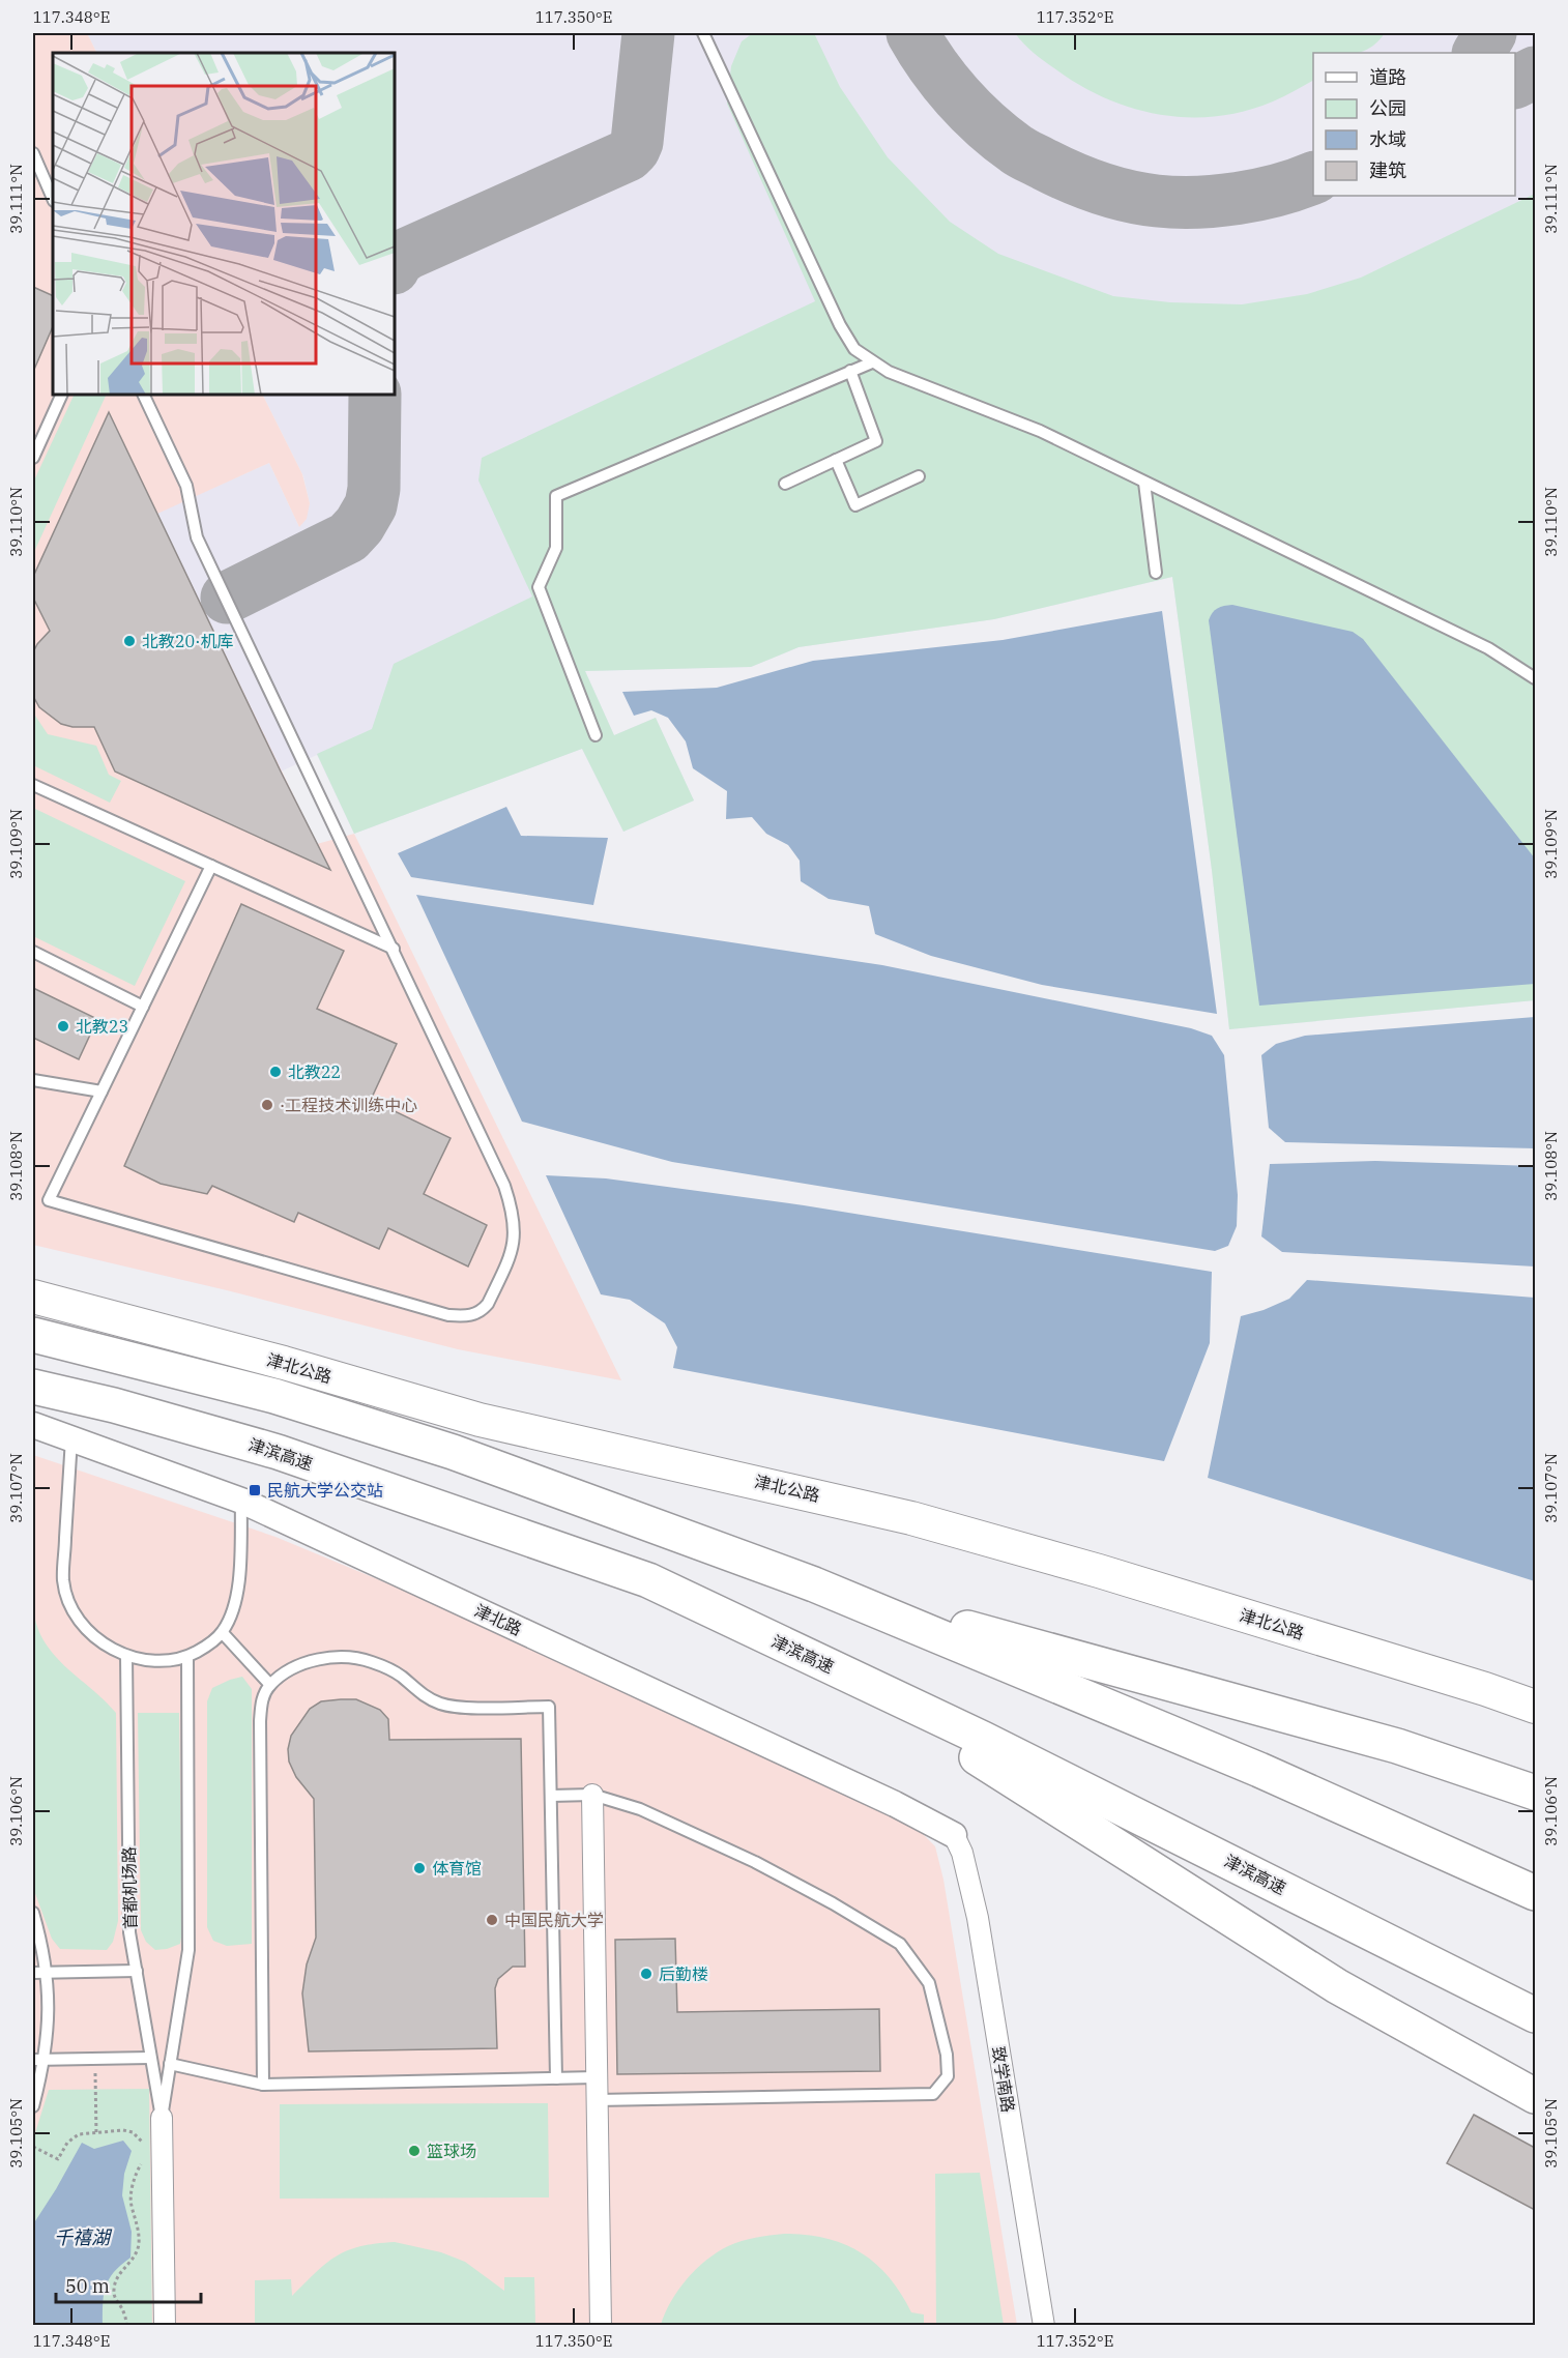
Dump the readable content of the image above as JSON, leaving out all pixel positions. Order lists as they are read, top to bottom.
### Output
{
  "streets": {
    "highway": ["津滨高速"],
    "main road": ["津北公路"],
    "street": ["津北路", "首都机场路", "致学南路"]
  },
  "crossings": [
    ["津北路", "致学南路"]
  ],
  "water": ["千禧湖"],
  "places": {
    "other": [
      "北教20·机库",
      "北教23",
      "北教22",
      "·工程技术训练中心",
      "体育馆",
      "中国民航大学",
      "后勤楼",
      "篮球场"
    ],
    "transit": ["民航大学公交站"]
  },
  "legend": [
    "道路",
    "公园",
    "水域",
    "建筑"
  ],
  "scale_bar": "50 m",
  "coordinates": [
    "117.348°E",
    "117.350°E",
    "117.352°E",
    "39.111°N",
    "39.110°N",
    "39.109°N",
    "39.108°N",
    "39.107°N",
    "39.106°N",
    "39.105°N"
  ]
}
